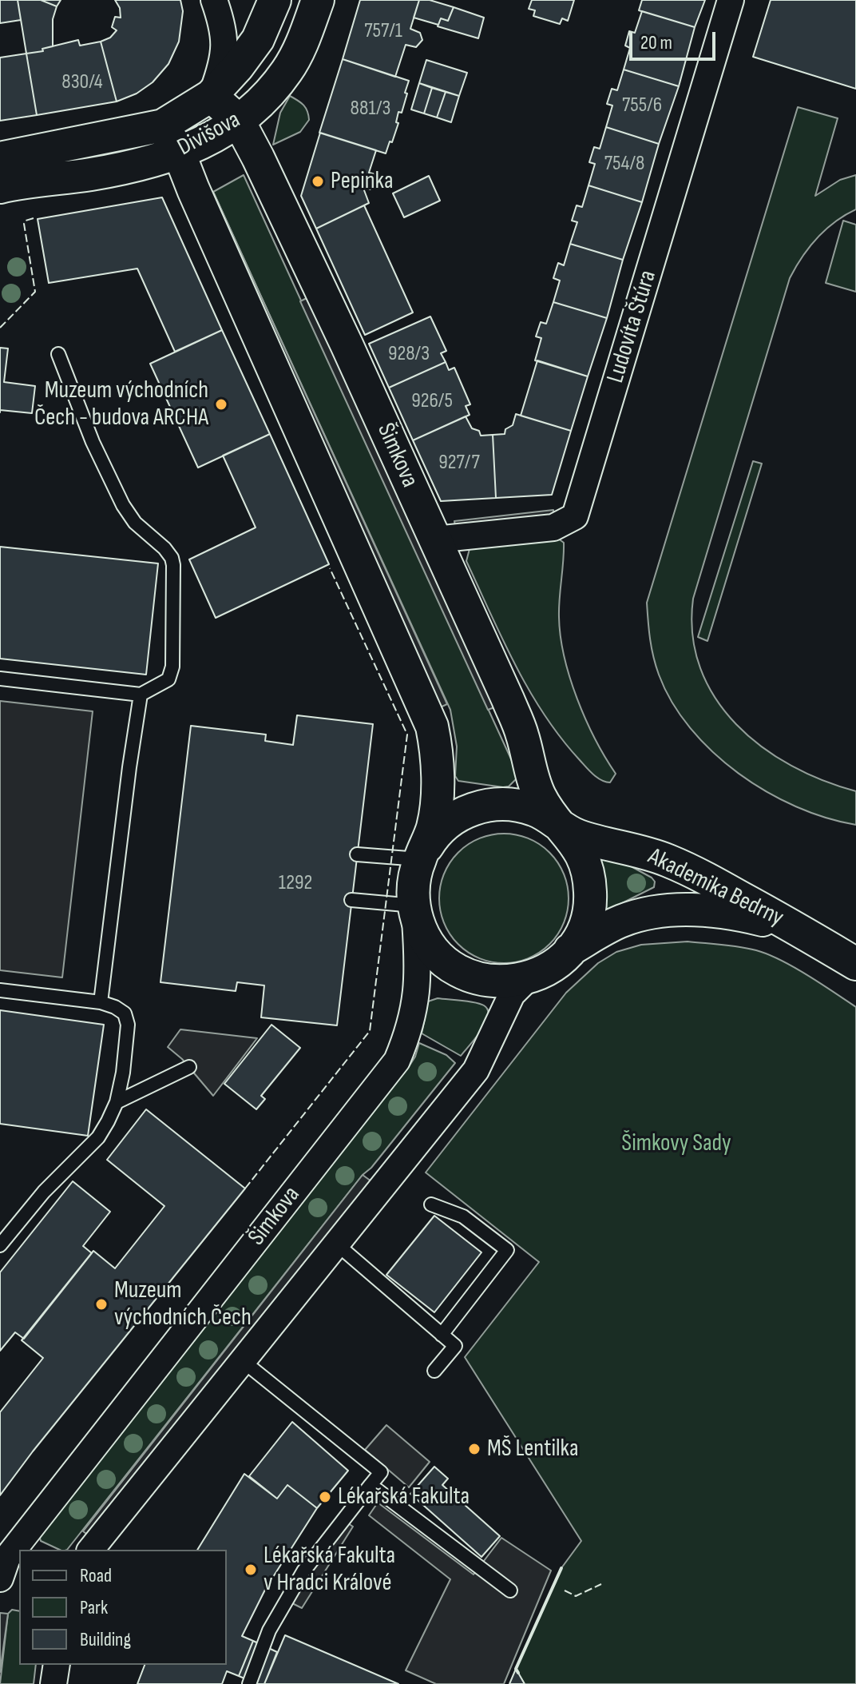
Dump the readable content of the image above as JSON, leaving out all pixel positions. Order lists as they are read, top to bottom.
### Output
{
  "streets": {
    "street": [
      "Divišova",
      "Ludovíta Štúra",
      "Šimkova",
      "Akademika Bedrny"
    ]
  },
  "crossings": [
    ["Divišova", "Šimkova"],
    ["Ludovíta Štúra", "Šimkova"],
    ["Šimkova", "Akademika Bedrny"]
  ],
  "parks": ["Šimkovy Sady"],
  "places": [
    "Pepinka",
    "Muzeum východních Čech - budova ARCHA",
    "Muzeum východních Čech",
    "MŠ Lentilka",
    "Lékařská Fakulta",
    "Lékařská Fakulta v Hradci Králové"
  ],
  "house_numbers": [
    "757/1",
    "830/4",
    "755/6",
    "881/3",
    "754/8",
    "928/3",
    "926/5",
    "927/7",
    "1292"
  ],
  "legend": ["Road", "Park", "Building"],
  "scale_bar": "20 m"
}
